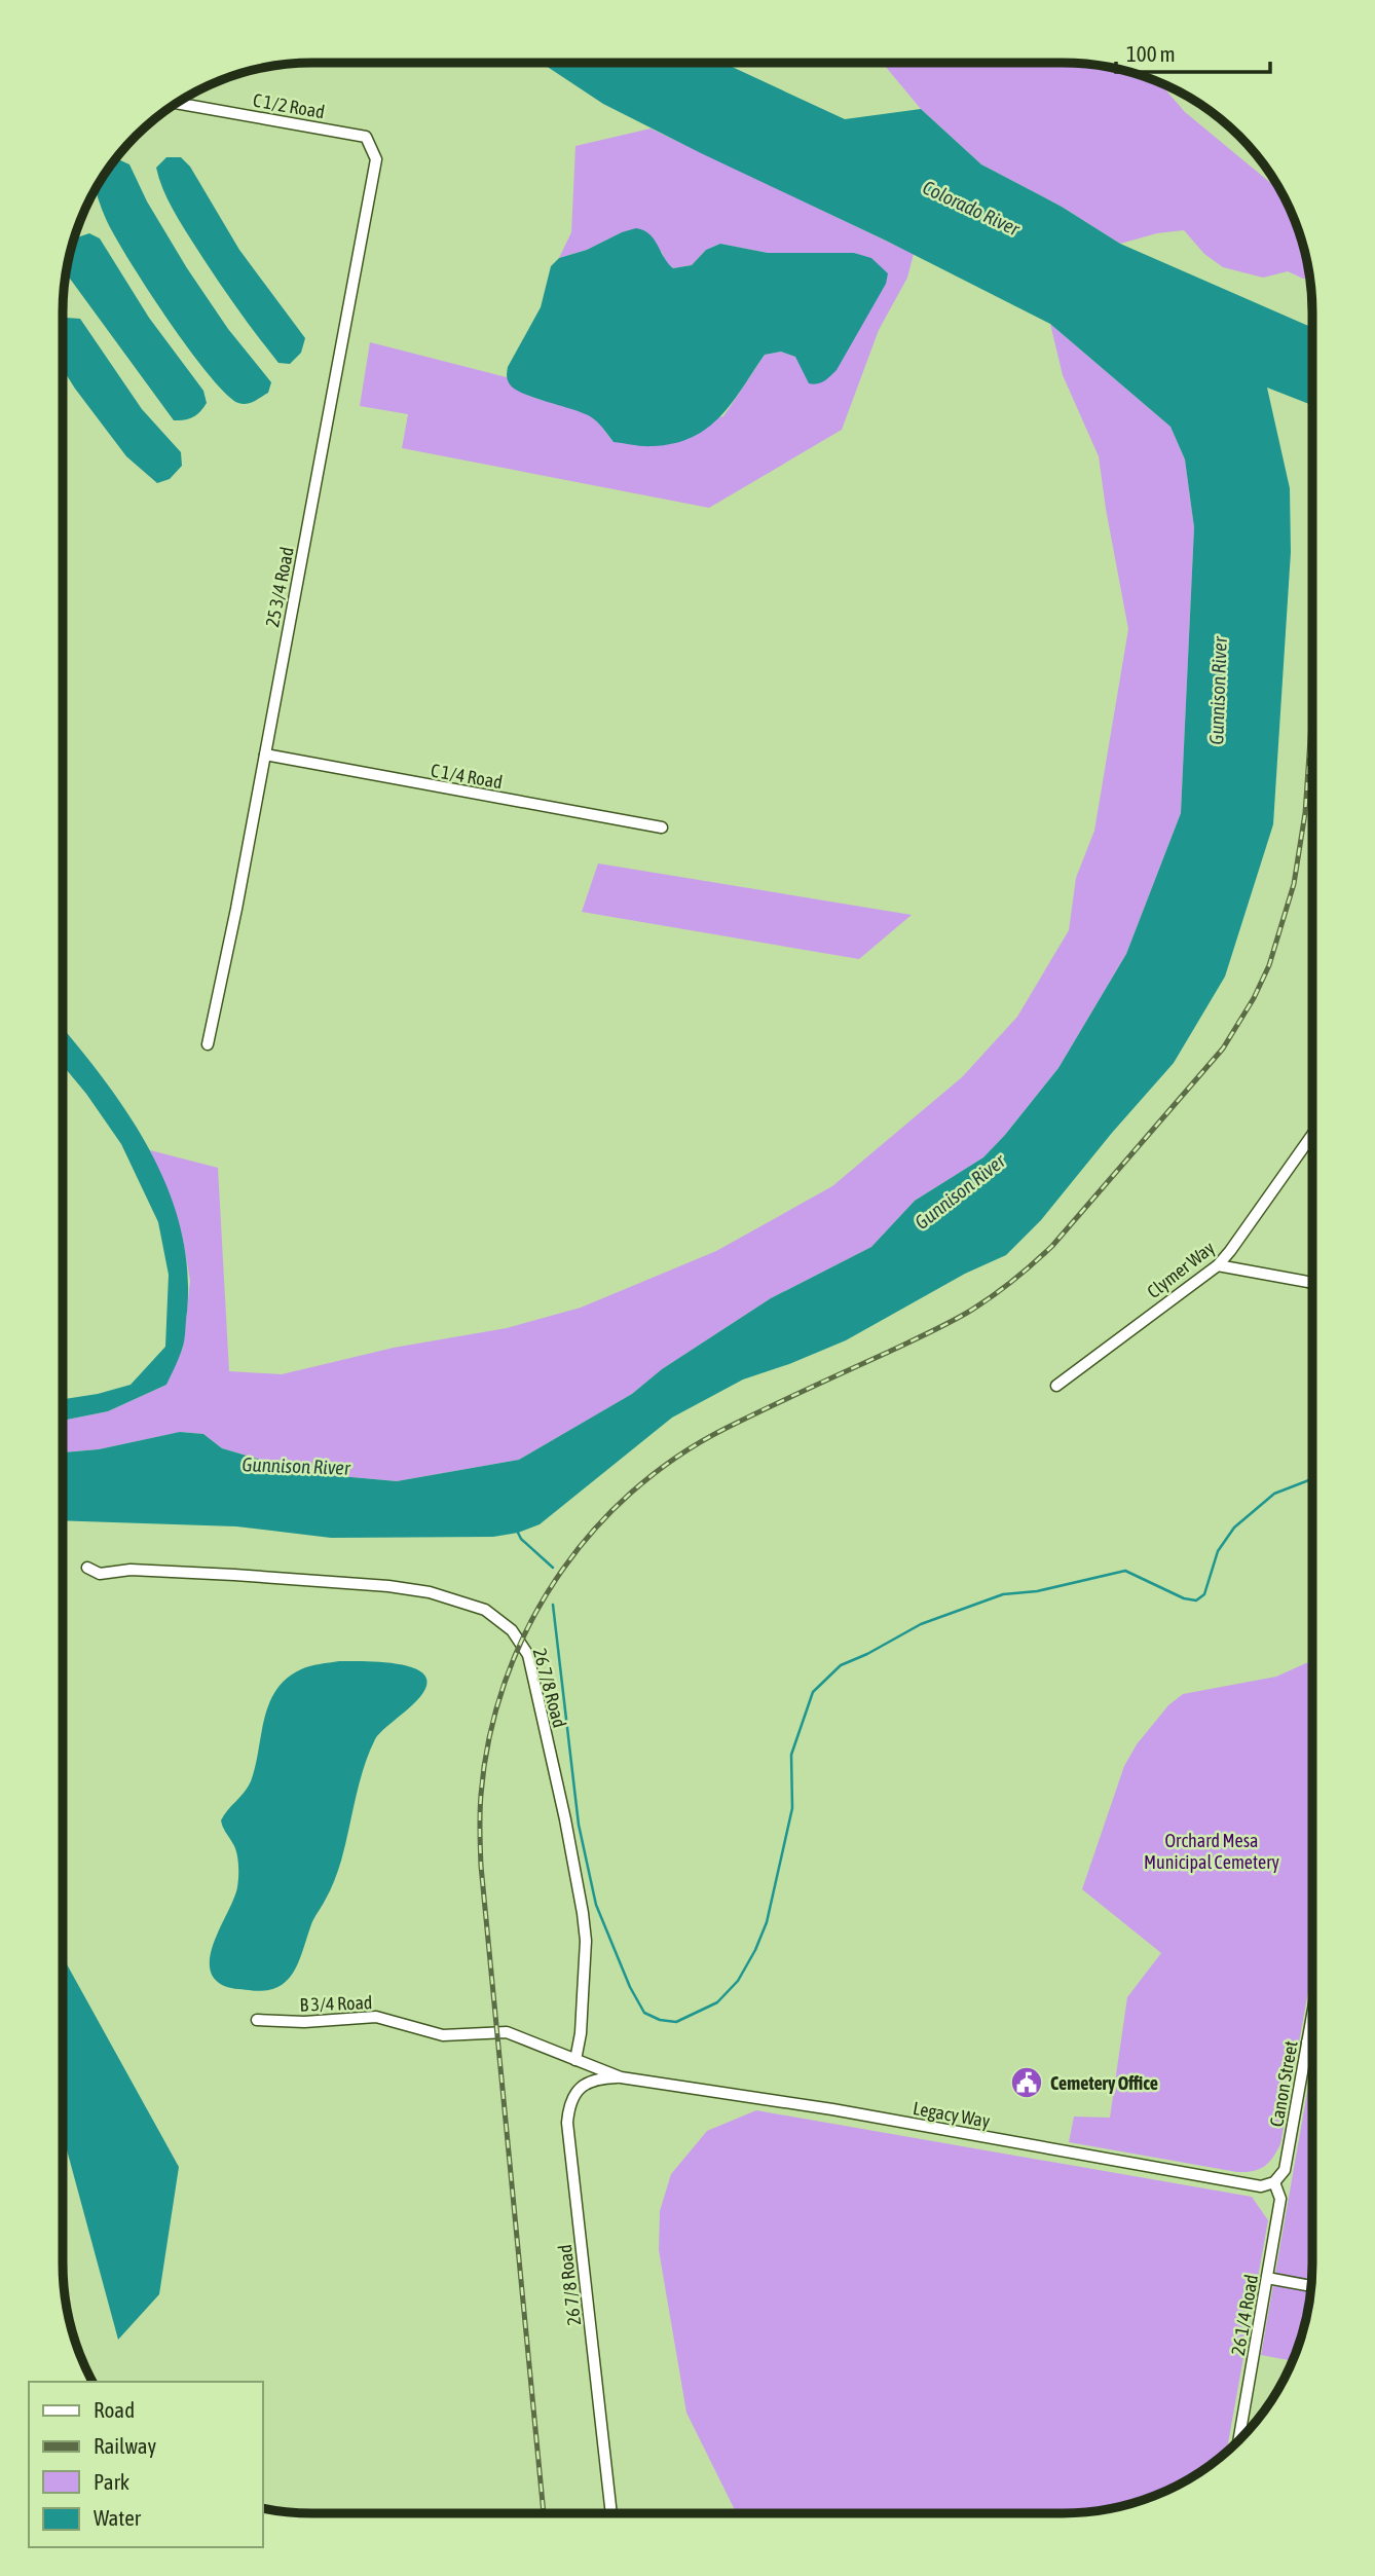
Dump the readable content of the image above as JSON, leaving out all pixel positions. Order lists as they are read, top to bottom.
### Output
{
  "streets": {
    "street": [
      "C 1/2 Road",
      "25 3/4 Road",
      "C 1/4 Road",
      "Clymer Way",
      "26 7/8 Road",
      "B 3/4 Road",
      "Canon Street",
      "Legacy Way",
      "26 1/4 Road"
    ]
  },
  "crossings": [
    ["C 1/2 Road", "25 3/4 Road"],
    ["25 3/4 Road", "C 1/4 Road"],
    ["26 7/8 Road", "B 3/4 Road"],
    ["26 7/8 Road", "Legacy Way"],
    ["B 3/4 Road", "Legacy Way"],
    ["Canon Street", "Legacy Way"],
    ["Canon Street", "26 1/4 Road"],
    ["Legacy Way", "26 1/4 Road"]
  ],
  "water": ["Colorado River", "Gunnison River"],
  "parks": ["Orchard Mesa Municipal Cemetery"],
  "places": {
    "public building": ["Cemetery Office"]
  },
  "legend": [
    "Road",
    "Railway",
    "Park",
    "Water"
  ],
  "scale_bar": "100 m"
}
